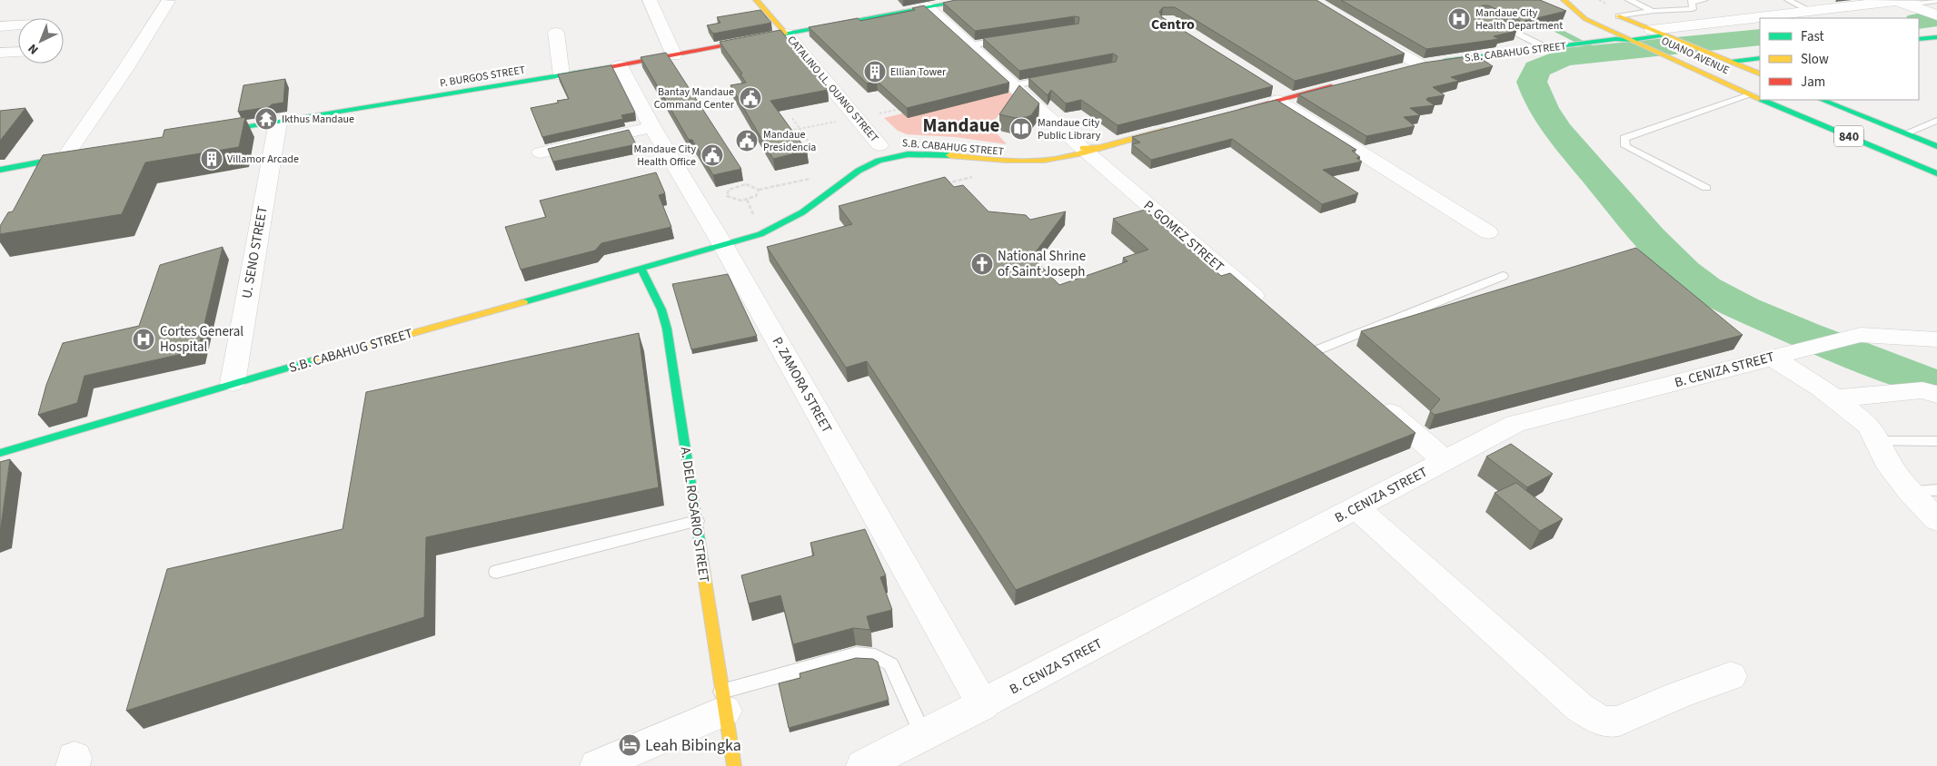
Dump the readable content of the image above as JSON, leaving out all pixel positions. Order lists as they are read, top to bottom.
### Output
{
  "streets": {
    "main road": [
      "S.B. CABAHUG STREET",
      "OUANO AVENUE",
      "P. BURGOS STREET",
      "840",
      "A. DEL ROSARIO STREET"
    ],
    "street": [
      "CATALINO LL. OUANO STREET",
      "P. GOMEZ STREET",
      "U. SENO STREET",
      "B. CENIZA STREET",
      "P. ZAMORA STREET"
    ]
  },
  "crossings": [
    ["S.B. CABAHUG STREET", "OUANO AVENUE"],
    ["S.B. CABAHUG STREET", "CATALINO LL. OUANO STREET"],
    ["S.B. CABAHUG STREET", "840"],
    ["S.B. CABAHUG STREET", "P. GOMEZ STREET"],
    ["S.B. CABAHUG STREET", "U. SENO STREET"],
    ["S.B. CABAHUG STREET", "P. ZAMORA STREET"],
    ["S.B. CABAHUG STREET", "A. DEL ROSARIO STREET"],
    ["OUANO AVENUE", "840"],
    ["P. BURGOS STREET", "CATALINO LL. OUANO STREET"],
    ["P. BURGOS STREET", "P. GOMEZ STREET"],
    ["P. BURGOS STREET", "U. SENO STREET"],
    ["P. BURGOS STREET", "P. ZAMORA STREET"],
    ["B. CENIZA STREET", "P. ZAMORA STREET"]
  ],
  "districts": ["Centro", "Mandaue"],
  "places": {
    "hospital": ["Mandaue City Health Department", "Cortes General Hospital"],
    "building": ["Ellian Tower", "Villamor Arcade"],
    "public building": ["Bantay Mandaue Command Center", "Mandaue Presidencia", "Mandaue City Health Office"],
    "temple": ["Ikthus Mandaue"],
    "library": ["Mandaue City Public Library"],
    "church": ["National Shrine of Saint Joseph"],
    "hotel": ["Leah Bibingka"]
  },
  "legend": ["Fast", "Slow", "Jam"],
  "north": "bottom left"
}
